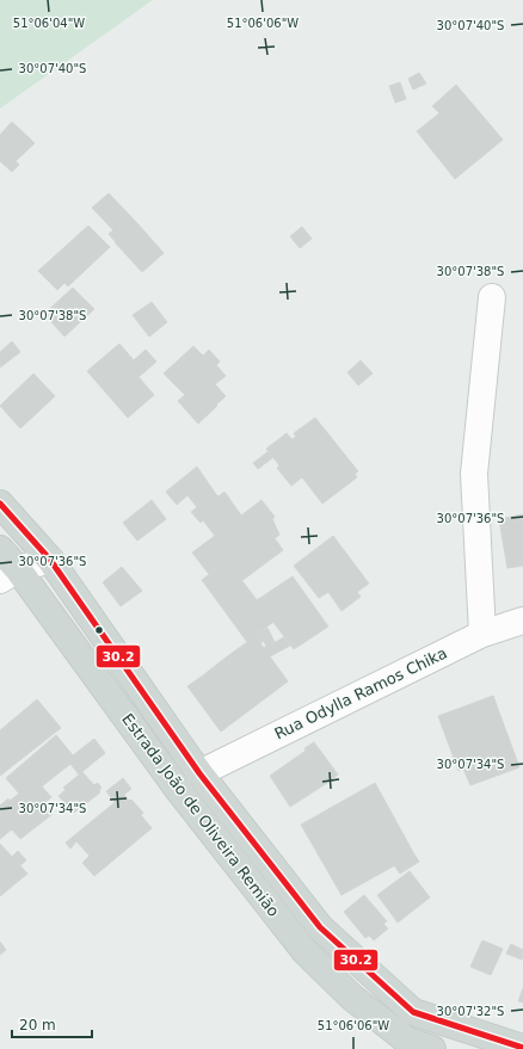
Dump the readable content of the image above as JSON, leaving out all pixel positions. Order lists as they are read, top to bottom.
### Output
{
  "streets": {
    "main road": ["Estrada João de Oliveira Remião"],
    "street": ["Rua Odylla Ramos Chika"]
  },
  "crossings": [
    ["Rua Odylla Ramos Chika", "Estrada João de Oliveira Remião"]
  ],
  "lines": ["transit line 30.2"],
  "scale_bar": "20 m",
  "coordinates": [
    "51°06'04\"W",
    "51°06'06\"W",
    "30°07'40\"S",
    "30°07'38\"S",
    "30°07'36\"S",
    "30°07'34\"S",
    "30°07'32\"S"
  ]
}
